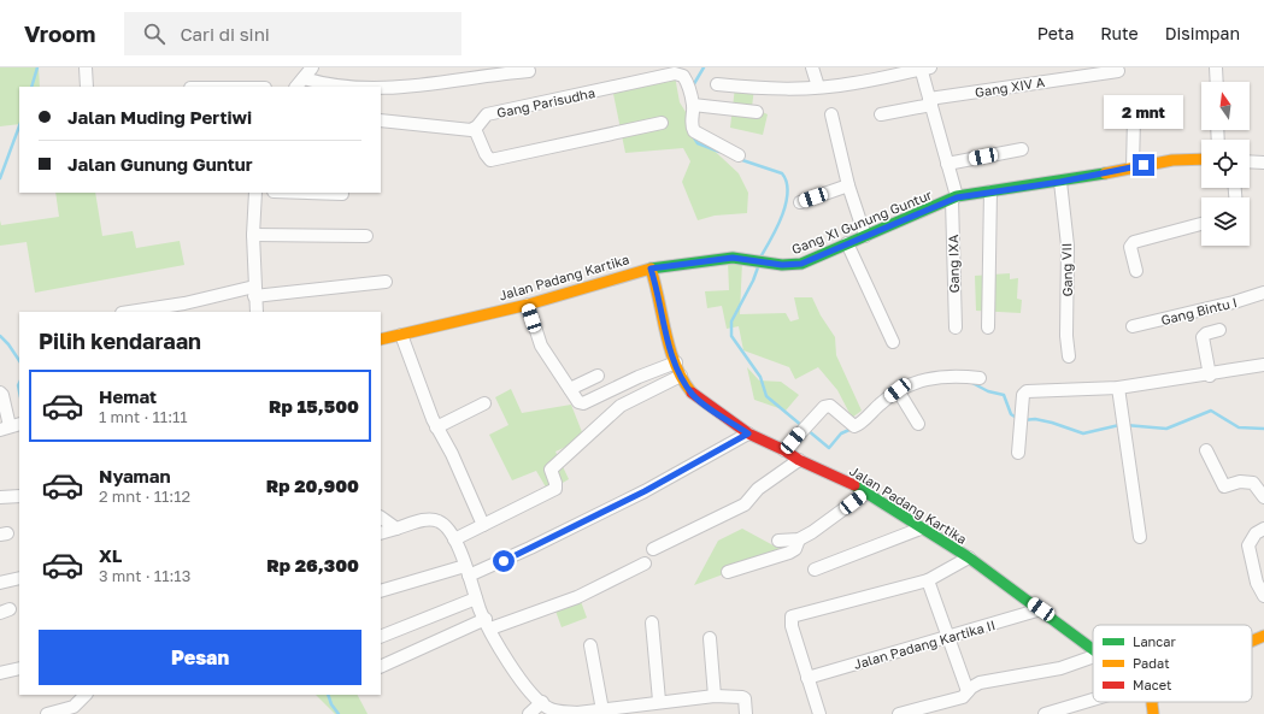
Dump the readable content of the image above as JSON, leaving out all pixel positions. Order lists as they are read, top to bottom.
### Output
{
  "streets": {
    "street": [
      "Gang XIV A",
      "Gang Parisudha",
      "Gang XI Gunung Guntur",
      "Gang IXA",
      "Gang VII",
      "Jalan Padang Kartika",
      "Gang Bintu I",
      "Jalan Padang Kartika II"
    ]
  },
  "crossings": [
    ["Gang XIV A", "Gang IXA"],
    ["Gang XI Gunung Guntur", "Gang IXA"],
    ["Gang XI Gunung Guntur", "Gang VII"],
    ["Gang XI Gunung Guntur", "Jalan Padang Kartika"],
    ["Jalan Padang Kartika", "Jalan Padang Kartika II"]
  ],
  "legend": ["Lancar", "Padat", "Macet"],
  "north": "top",
  "page": {
    "header": "Vroom",
    "search": "Cari di sini",
    "nav": ["Peta", "Rute", "Disimpan"],
    "banner": ["Jalan Muding Pertiwi", "Jalan Gunung Guntur"],
    "bubble": "2 mnt",
    "heading": "Pilih kendaraan",
    "list": [
      {
        "name": "Hemat",
        "note": "1 mnt · 11:11",
        "value": "Rp 15,500"
      },
      {
        "name": "Nyaman",
        "note": "2 mnt · 11:12",
        "value": "Rp 20,900"
      },
      {
        "name": "XL",
        "note": "3 mnt · 11:13",
        "value": "Rp 26,300"
      }
    ],
    "buttons": "Pesan"
  }
}
